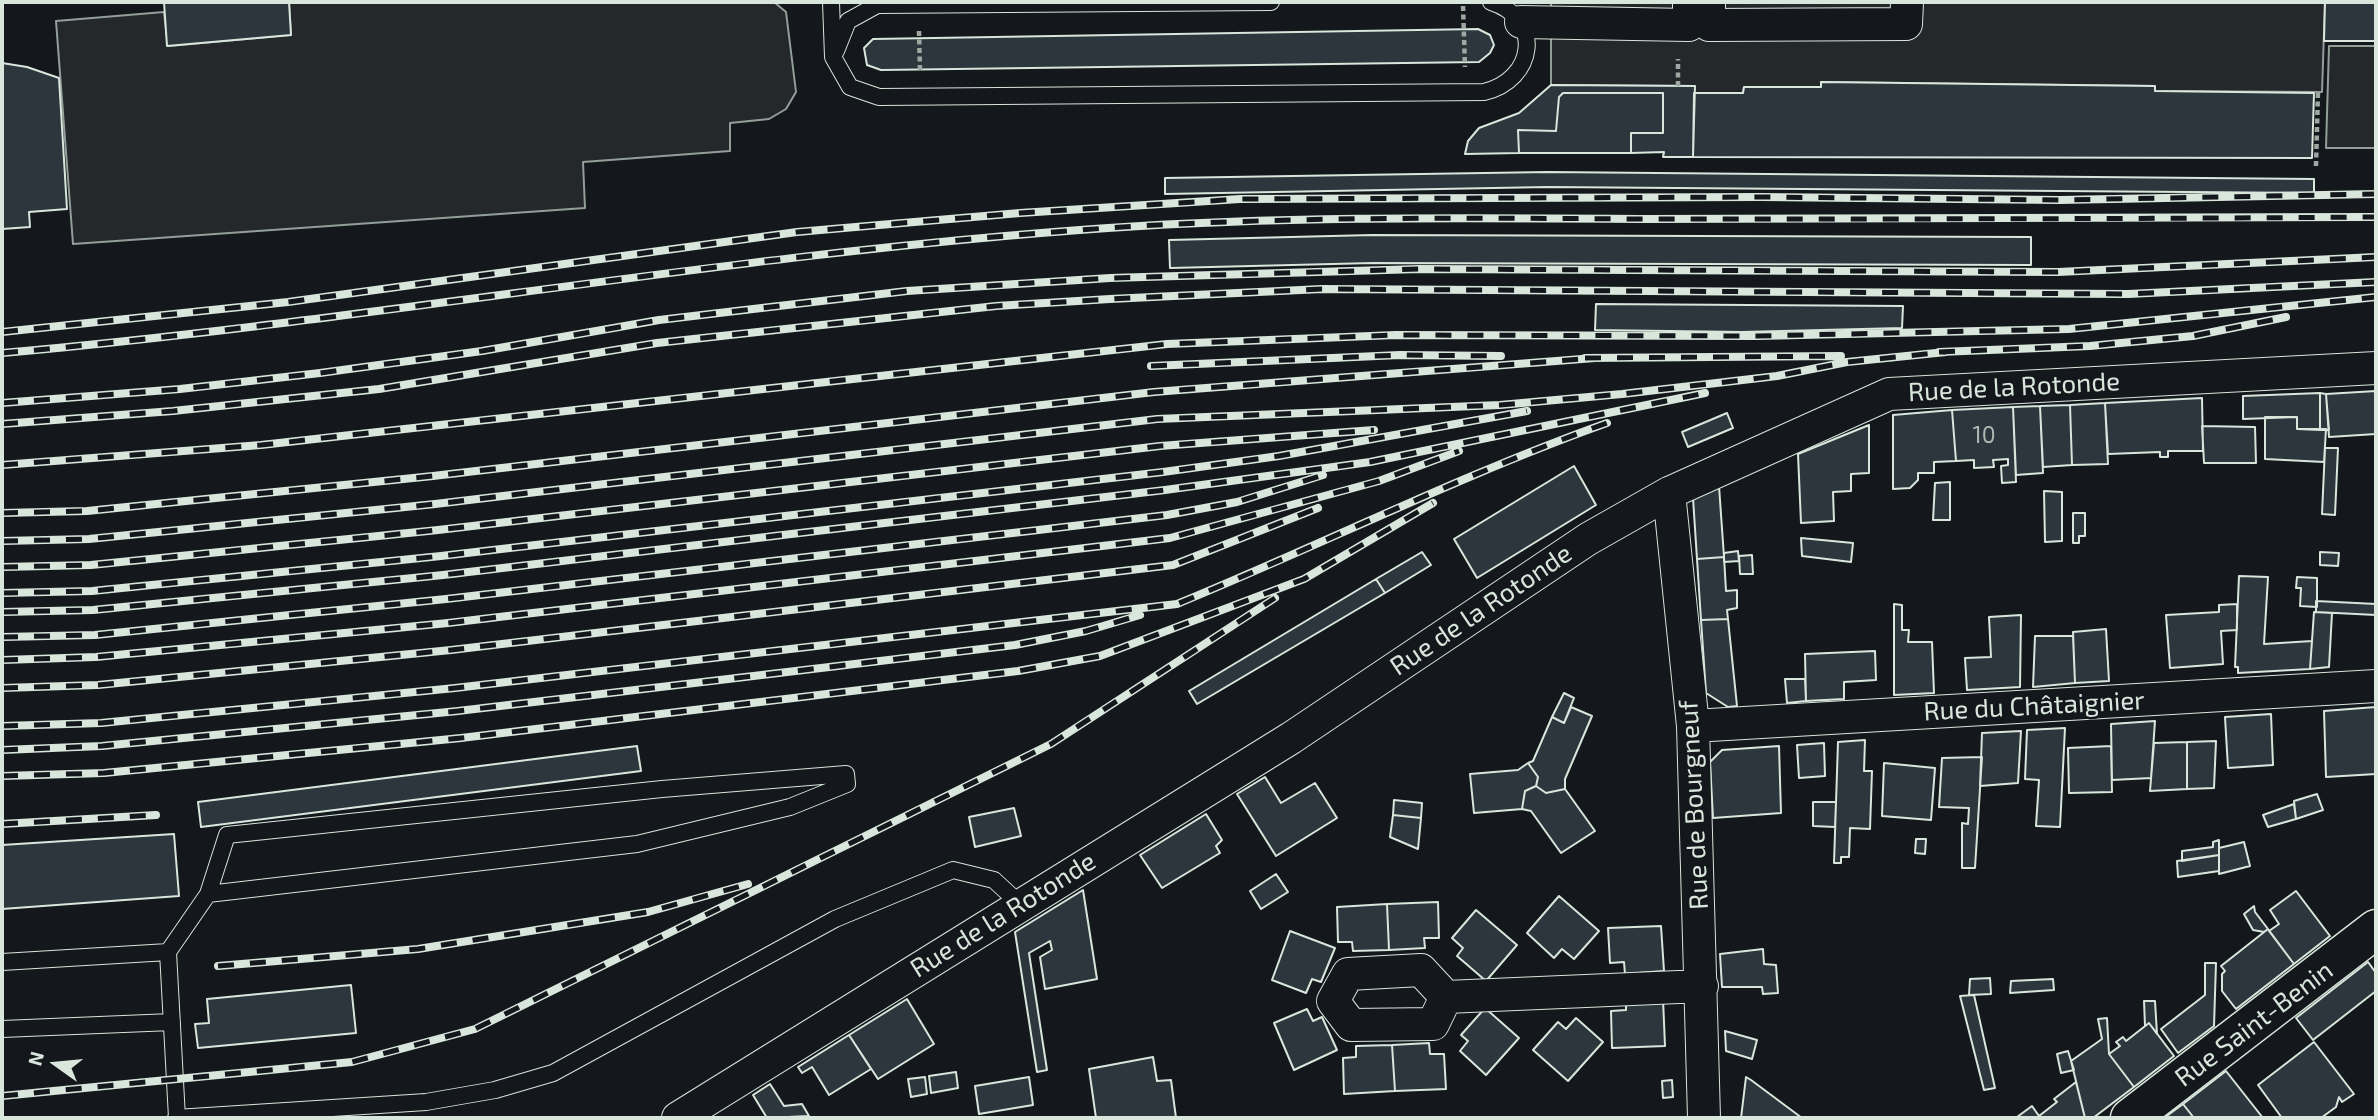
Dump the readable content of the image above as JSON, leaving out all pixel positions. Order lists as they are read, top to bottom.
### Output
{
  "streets": {
    "main road": ["Rue Saint-Benin"],
    "street": ["Rue de la Rotonde", "Rue du Châtaignier", "Rue de Bourgneuf"]
  },
  "crossings": [
    ["Rue de la Rotonde", "Rue de Bourgneuf"],
    ["Rue du Châtaignier", "Rue de Bourgneuf"]
  ],
  "house_numbers": ["10"],
  "north": "left"
}
